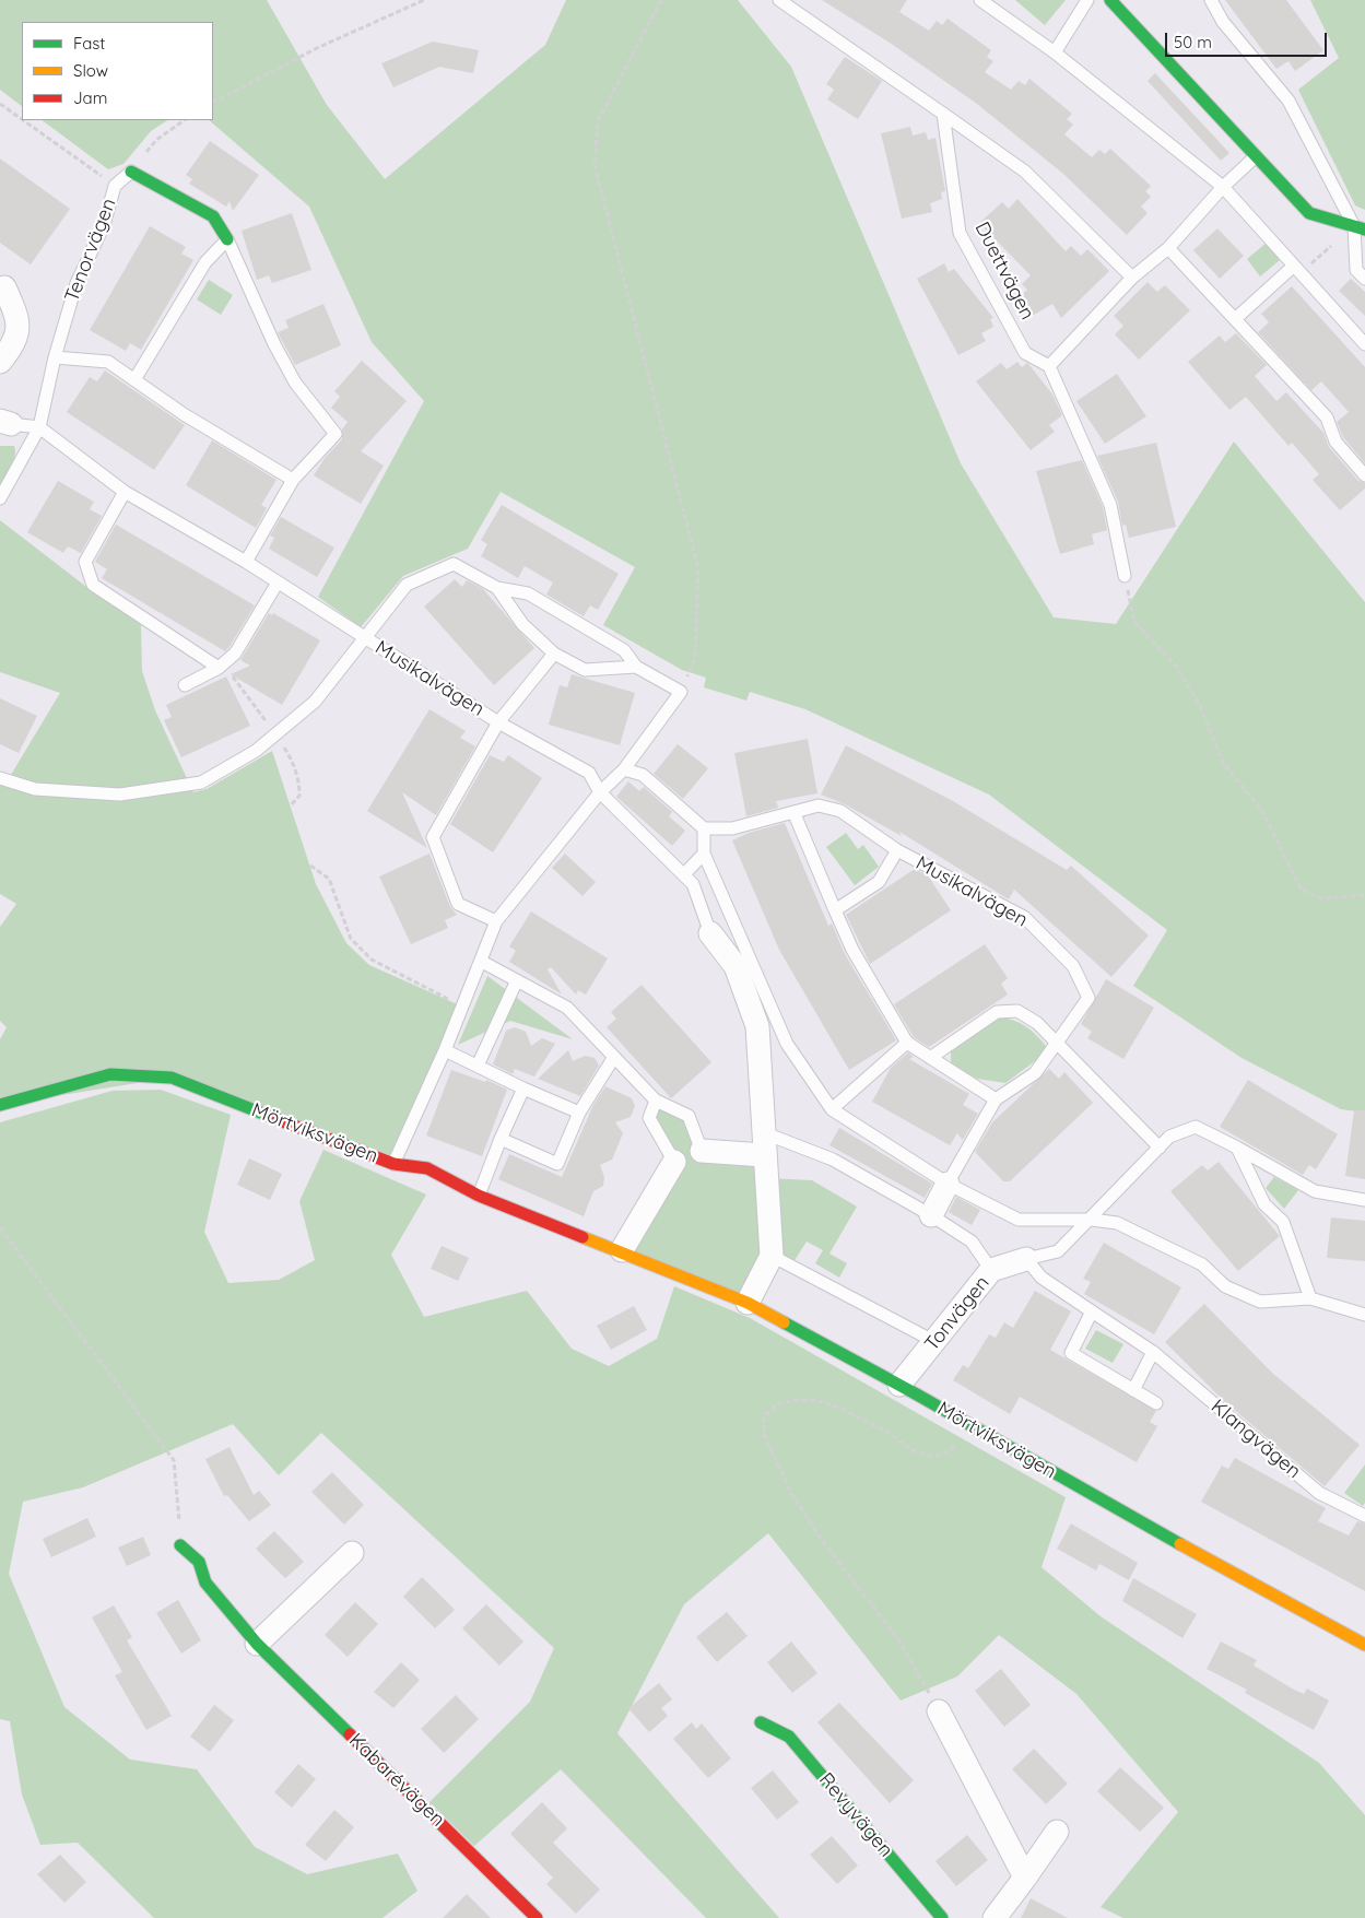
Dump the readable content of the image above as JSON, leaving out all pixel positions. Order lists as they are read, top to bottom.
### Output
{
  "streets": {
    "street": [
      "Musikalvägen",
      "Mörtviksvägen",
      "Tonvägen",
      "Kabarévägen",
      "Revyvägen"
    ],
    "lane": ["Tenorvägen", "Duettvägen", "Klangvägen"]
  },
  "crossings": [
    ["Mörtviksvägen", "Tonvägen"],
    ["Tonvägen", "Klangvägen"]
  ],
  "legend": ["Fast", "Slow", "Jam"],
  "scale_bar": "50 m"
}
